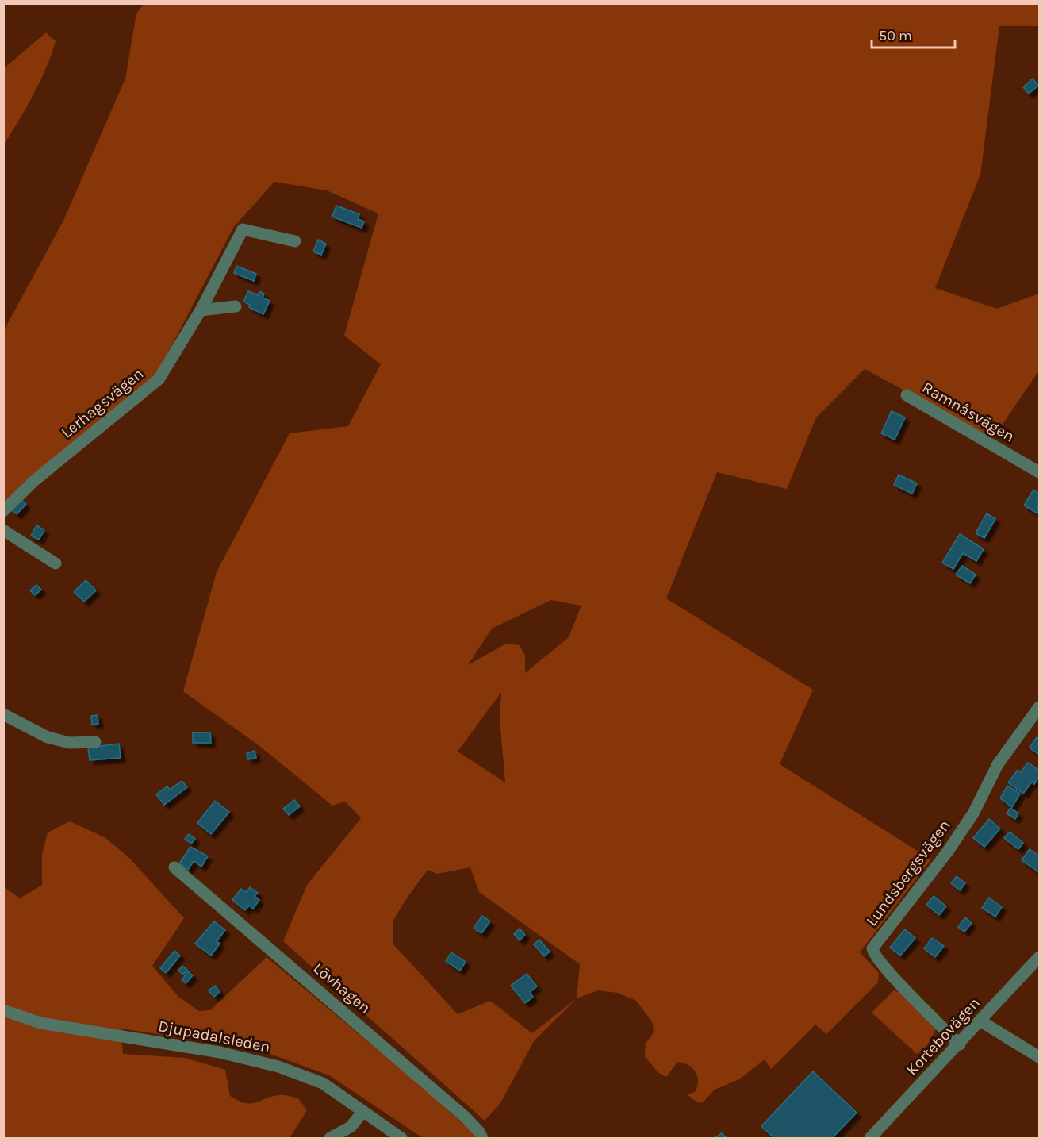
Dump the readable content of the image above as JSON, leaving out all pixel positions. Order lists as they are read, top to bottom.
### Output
{
  "streets": {
    "street": [
      "Lerhagsvägen",
      "Ramnåsvägen",
      "Lundsbergsvägen",
      "Lövhagen",
      "Djupadalsleden",
      "Kortebovägen"
    ]
  },
  "crossings": [
    ["Lundsbergsvägen", "Kortebovägen"]
  ],
  "scale_bar": "50 m"
}
